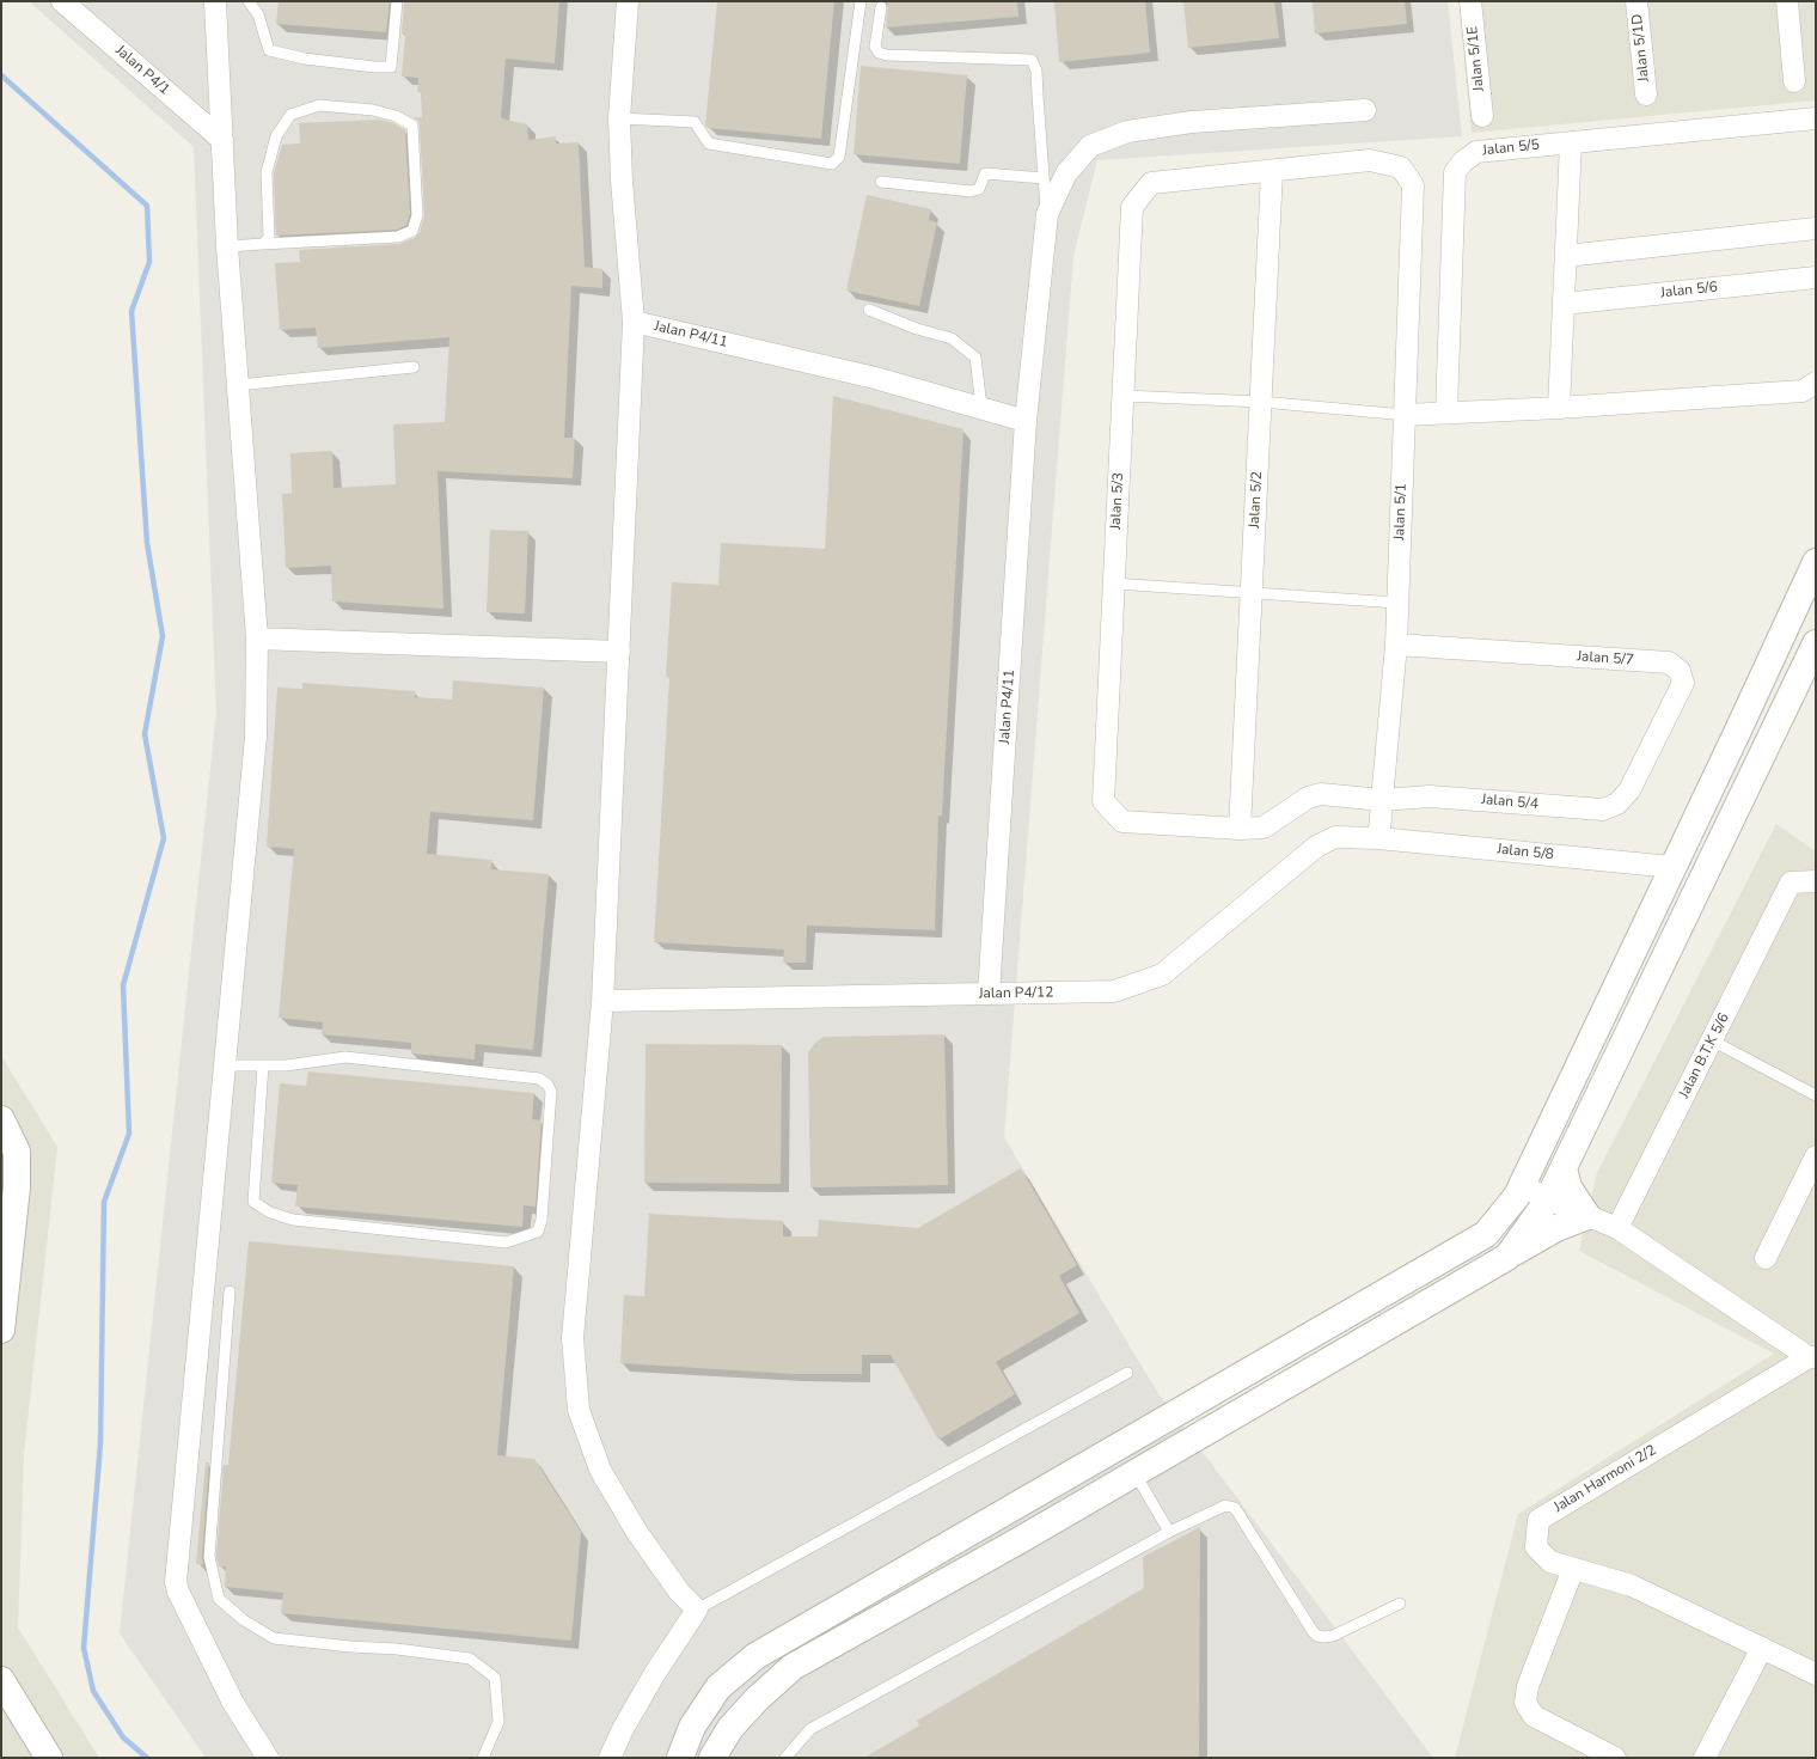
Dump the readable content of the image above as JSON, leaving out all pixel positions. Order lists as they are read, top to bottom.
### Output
{
  "streets": {
    "street": [
      "Jalan 5/1D",
      "Jalan 5/1E",
      "Jalan P4/1",
      "Jalan 5/5",
      "Jalan 5/6",
      "Jalan P4/11",
      "Jalan 5/2",
      "Jalan 5/3",
      "Jalan 5/1",
      "Jalan 5/7",
      "Jalan 5/4",
      "Jalan 5/8",
      "Jalan P4/12",
      "Jalan B.T.K 5/6",
      "Jalan Harmoni 2/2"
    ]
  },
  "crossings": [
    ["Jalan P4/11", "Jalan P4/12"],
    ["Jalan 5/2", "Jalan 5/3"],
    ["Jalan 5/3", "Jalan 5/1"],
    ["Jalan 5/3", "Jalan 5/4"],
    ["Jalan 5/1", "Jalan 5/7"],
    ["Jalan 5/1", "Jalan 5/4"],
    ["Jalan 5/1", "Jalan 5/8"],
    ["Jalan 5/1", "Jalan P4/12"],
    ["Jalan 5/7", "Jalan 5/4"],
    ["Jalan 5/8", "Jalan P4/12"]
  ]
}
